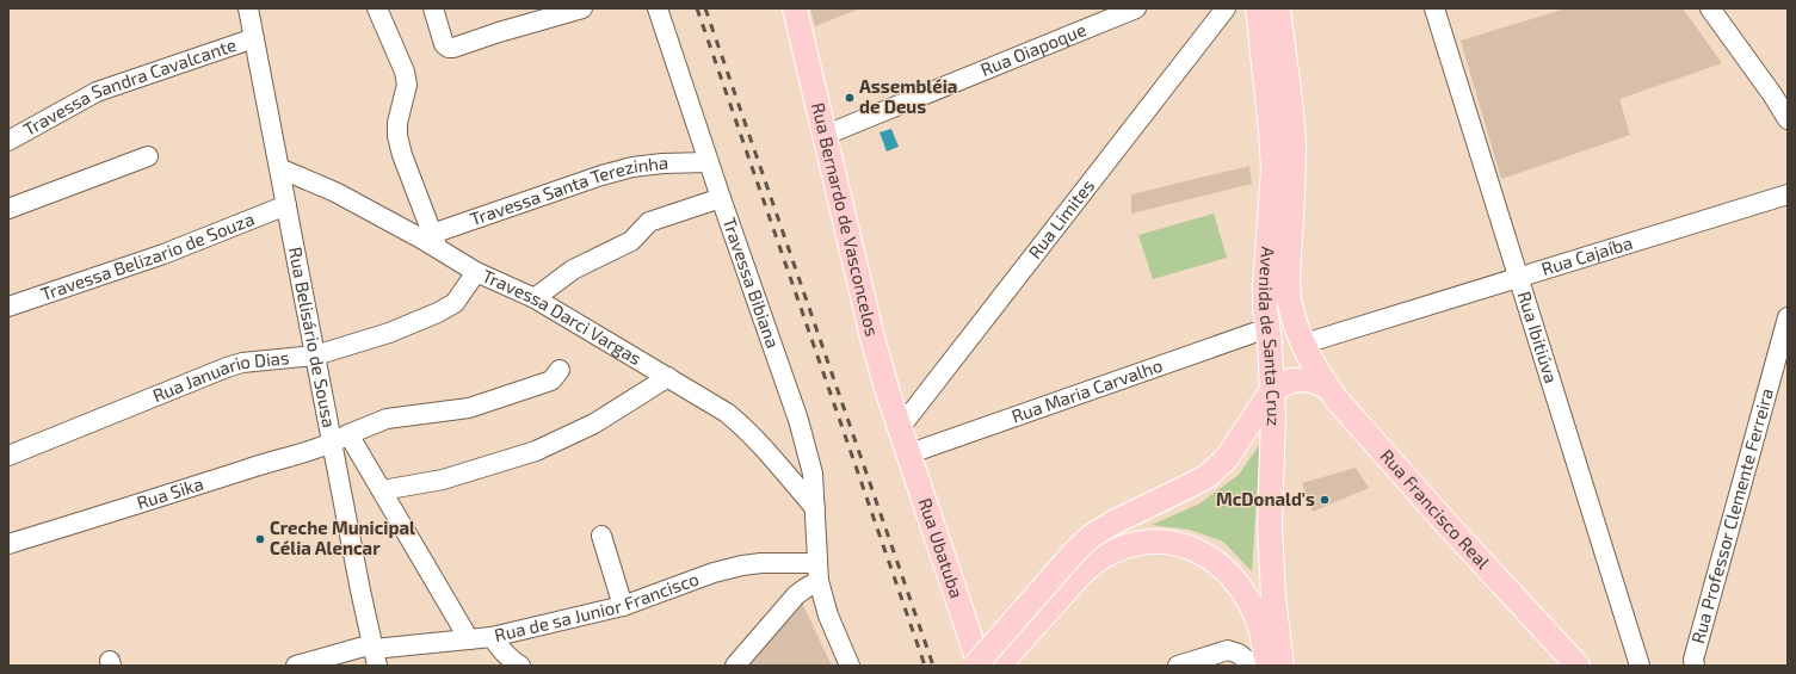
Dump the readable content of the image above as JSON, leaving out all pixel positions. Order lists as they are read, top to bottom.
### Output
{
  "streets": {
    "main road": [
      "Rua Bernardo de Vasconcelos",
      "Avenida de Santa Cruz",
      "Rua Francisco Real",
      "Rua Ubatuba"
    ],
    "street": [
      "Rua Oiapoque",
      "Travessa Sandra Cavalcante",
      "Travessa Santa Terezinha",
      "Rua Limites",
      "Rua Cajaíba",
      "Travessa Belizario de Souza",
      "Travessa Bibiana",
      "Travessa Darci Vargas",
      "Rua Belisário de Sousa",
      "Rua Ibitiúva",
      "Rua Januario Dias",
      "Rua Maria Carvalho",
      "Rua Sika",
      "Rua Professor Clemente Ferreira",
      "Rua de sa Junior Francisco"
    ]
  },
  "crossings": [
    ["Rua Oiapoque", "Rua Bernardo de Vasconcelos"],
    ["Travessa Sandra Cavalcante", "Rua Belisário de Sousa"],
    ["Travessa Santa Terezinha", "Travessa Bibiana"],
    ["Travessa Santa Terezinha", "Travessa Darci Vargas"],
    ["Rua Limites", "Rua Bernardo de Vasconcelos"],
    ["Rua Limites", "Rua Ubatuba"],
    ["Rua Bernardo de Vasconcelos", "Rua Ubatuba"],
    ["Rua Cajaíba", "Avenida de Santa Cruz"],
    ["Rua Cajaíba", "Rua Ibitiúva"],
    ["Rua Cajaíba", "Rua Francisco Real"],
    ["Travessa Belizario de Souza", "Rua Belisário de Sousa"],
    ["Travessa Bibiana", "Travessa Darci Vargas"],
    ["Travessa Bibiana", "Rua de sa Junior Francisco"],
    ["Travessa Darci Vargas", "Rua Belisário de Sousa"],
    ["Travessa Darci Vargas", "Rua Januario Dias"],
    ["Avenida de Santa Cruz", "Rua Maria Carvalho"],
    ["Avenida de Santa Cruz", "Rua Francisco Real"],
    ["Rua Belisário de Sousa", "Rua Januario Dias"],
    ["Rua Belisário de Sousa", "Rua Sika"],
    ["Rua Belisário de Sousa", "Rua de sa Junior Francisco"],
    ["Rua Maria Carvalho", "Rua Ubatuba"]
  ],
  "places": ["Assembléia de Deus", "McDonald's", "Creche Municipal Célia Alencar"]
}
